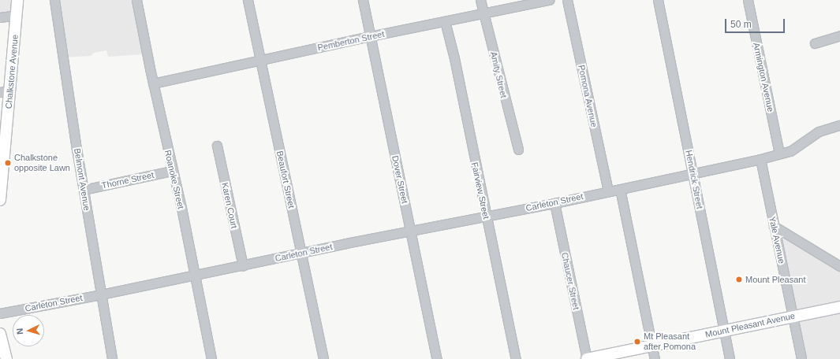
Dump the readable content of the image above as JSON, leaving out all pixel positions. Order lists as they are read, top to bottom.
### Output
{
  "streets": {
    "main road": ["Chalkstone Avenue", "Mount Pleasant Avenue"],
    "street": [
      "Pemberton Street",
      "Amity Street",
      "Armington Avenue",
      "Pomona Avenue",
      "Belmont Avenue",
      "Roanoke Street",
      "Beaufort Street",
      "Dover Street",
      "Hendrick Street",
      "Thorne Street",
      "Fairview Street",
      "Carleton Street",
      "Karen Court",
      "Yale Avenue",
      "Chaucer Street"
    ]
  },
  "crossings": [
    ["Pemberton Street", "Amity Street"],
    ["Pemberton Street", "Roanoke Street"],
    ["Pemberton Street", "Beaufort Street"],
    ["Pemberton Street", "Dover Street"],
    ["Pemberton Street", "Fairview Street"],
    ["Pomona Avenue", "Carleton Street"],
    ["Belmont Avenue", "Thorne Street"],
    ["Belmont Avenue", "Carleton Street"],
    ["Roanoke Street", "Thorne Street"],
    ["Roanoke Street", "Carleton Street"],
    ["Beaufort Street", "Carleton Street"],
    ["Dover Street", "Carleton Street"],
    ["Hendrick Street", "Mount Pleasant Avenue"],
    ["Fairview Street", "Carleton Street"],
    ["Carleton Street", "Karen Court"],
    ["Carleton Street", "Chaucer Street"],
    ["Yale Avenue", "Mount Pleasant Avenue"],
    ["Chaucer Street", "Mount Pleasant Avenue"]
  ],
  "places": ["Chalkstone opposite Lawn", "Mount Pleasant", "Mt Pleasant after Pomona"],
  "scale_bar": "50 m",
  "north": "left"
}
